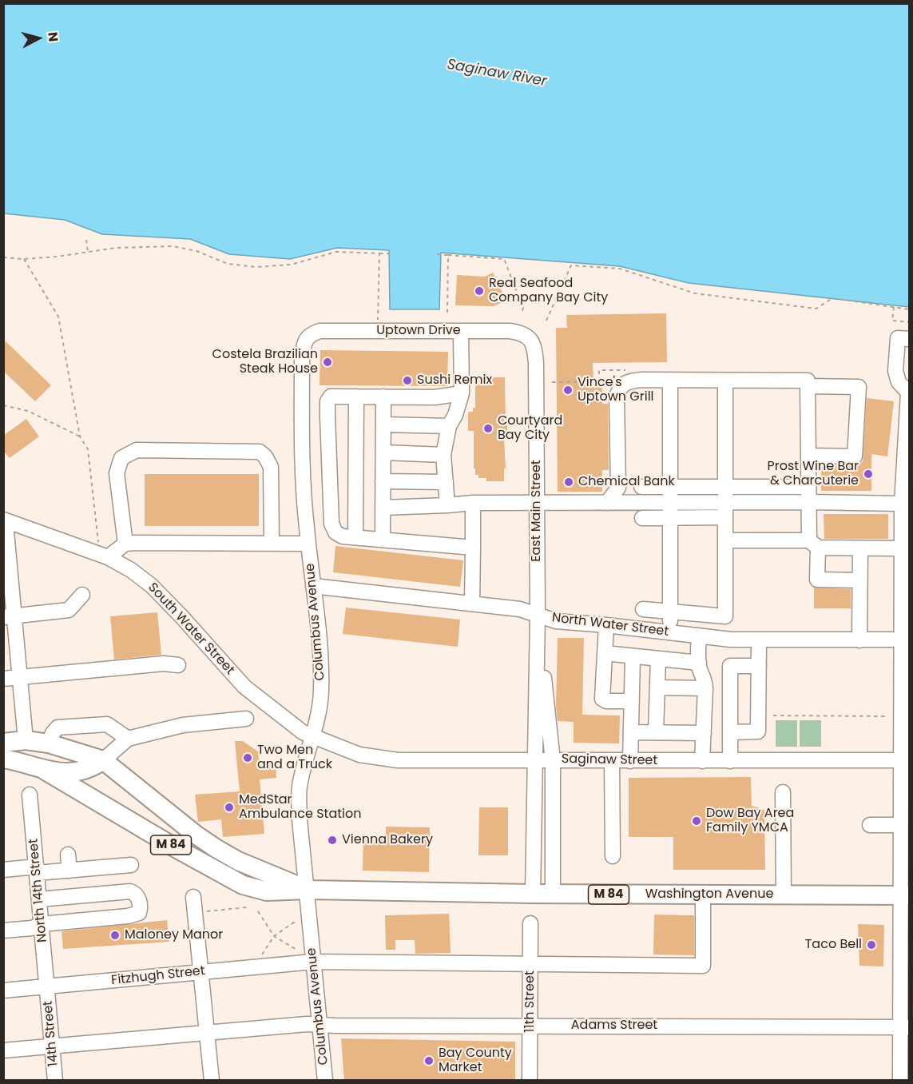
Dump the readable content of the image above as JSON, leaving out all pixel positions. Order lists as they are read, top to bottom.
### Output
{
  "streets": {
    "main road": ["M 84", "Washington Avenue"],
    "street": [
      "Uptown Drive",
      "East Main Street",
      "Columbus Avenue",
      "North Water Street",
      "South Water Street",
      "Saginaw Street",
      "North 14th Street",
      "Fitzhugh Street",
      "11th Street",
      "Adams Street",
      "14th Street"
    ]
  },
  "crossings": [
    ["Uptown Drive", "East Main Street"],
    ["Uptown Drive", "Columbus Avenue"],
    ["East Main Street", "North Water Street"],
    ["East Main Street", "Saginaw Street"],
    ["East Main Street", "Washington Avenue"],
    ["Columbus Avenue", "North Water Street"],
    ["Columbus Avenue", "South Water Street"],
    ["Columbus Avenue", "Saginaw Street"],
    ["Columbus Avenue", "M 84"],
    ["Columbus Avenue", "Washington Avenue"],
    ["Columbus Avenue", "Fitzhugh Street"],
    ["Columbus Avenue", "Adams Street"],
    ["South Water Street", "Saginaw Street"],
    ["M 84", "Washington Avenue"],
    ["North 14th Street", "Fitzhugh Street"],
    ["North 14th Street", "14th Street"],
    ["Washington Avenue", "Fitzhugh Street"],
    ["Fitzhugh Street", "11th Street"],
    ["Fitzhugh Street", "14th Street"],
    ["11th Street", "Adams Street"],
    ["Adams Street", "14th Street"]
  ],
  "water": ["Saginaw River"],
  "places": [
    "Real Seafood Company Bay City",
    "Costela Brazilian Steak House",
    "Sushi Remix",
    "Vince's Uptown Grill",
    "Courtyard Bay City",
    "Prost Wine Bar & Charcuterie",
    "Chemical Bank",
    "Two Men and a Truck",
    "MedStar Ambulance Station",
    "Dow Bay Area Family YMCA",
    "Vienna Bakery",
    "Maloney Manor",
    "Taco Bell",
    "Bay County Market"
  ],
  "north": "right"
}
